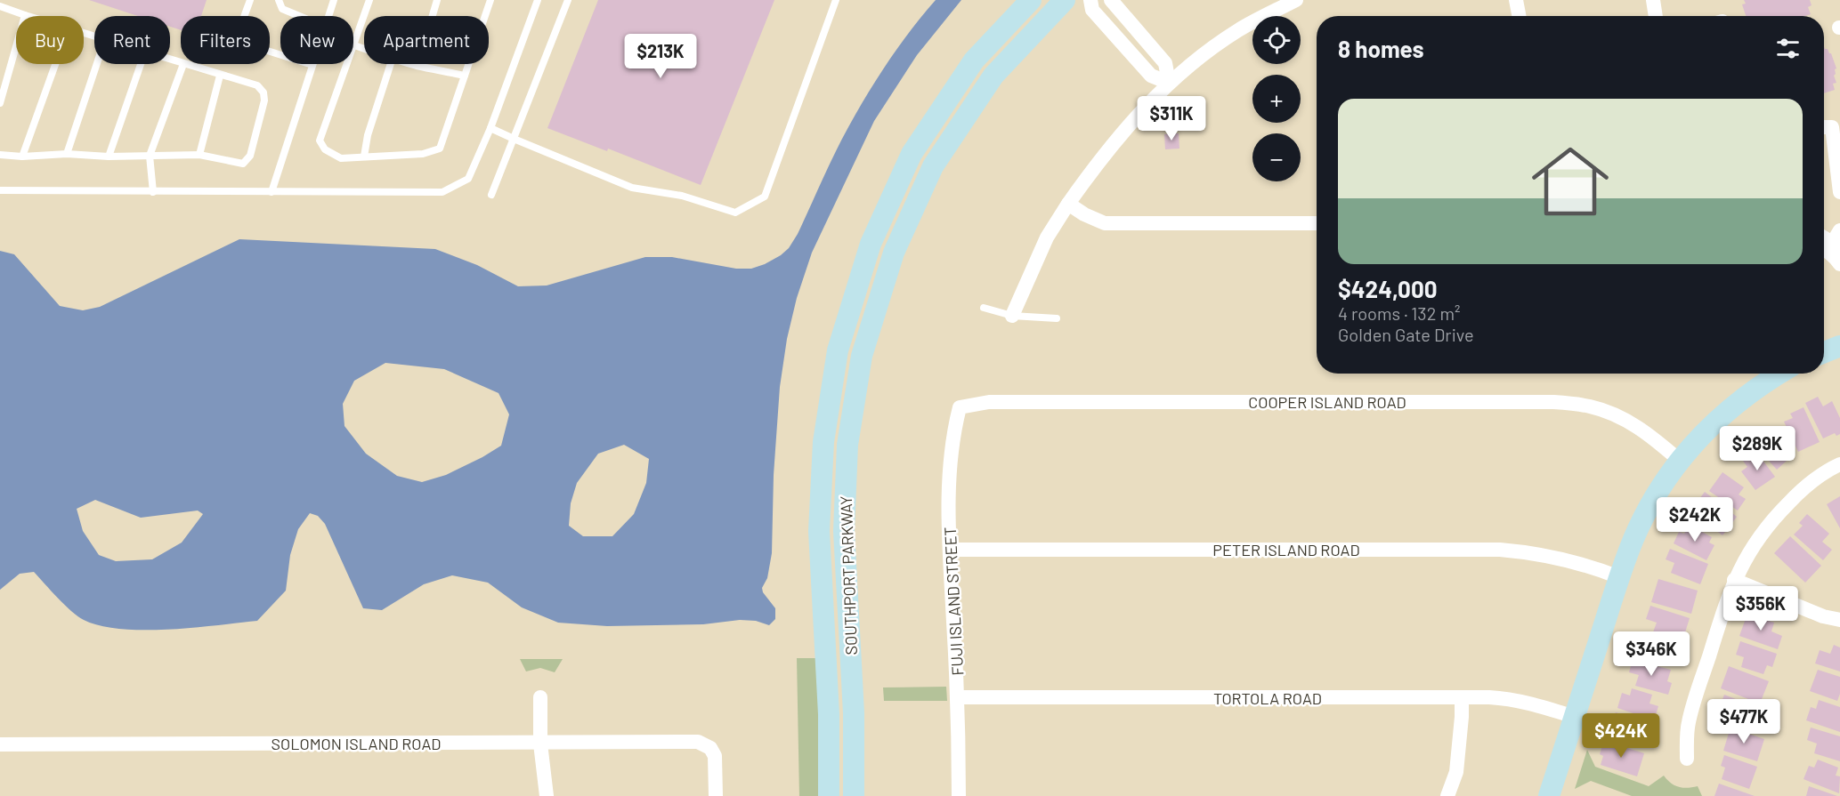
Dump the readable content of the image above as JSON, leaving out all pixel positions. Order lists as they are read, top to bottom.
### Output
{
  "streets": {
    "main road": ["SOUTHPORT PARKWAY"],
    "street": [
      "COOPER ISLAND ROAD",
      "PETER ISLAND ROAD",
      "FUJI ISLAND STREET",
      "TORTOLA ROAD",
      "SOLOMON ISLAND ROAD"
    ]
  },
  "crossings": [
    ["COOPER ISLAND ROAD", "FUJI ISLAND STREET"],
    ["PETER ISLAND ROAD", "FUJI ISLAND STREET"],
    ["FUJI ISLAND STREET", "TORTOLA ROAD"]
  ],
  "page": {
    "map_buttons": ["+", "−"],
    "chip": [
      "Buy",
      "Rent",
      "Filters",
      "New",
      "Apartment"
    ],
    "heading": "8 homes",
    "price": [
      "$213K",
      "$311K",
      "$289K",
      "$242K",
      "$356K",
      "$346K",
      "$477K",
      "$424K"
    ],
    "list": [
      {
        "name": "$424,000",
        "note": "4 rooms · 132 m² · Golden Gate Drive"
      }
    ]
  }
}
